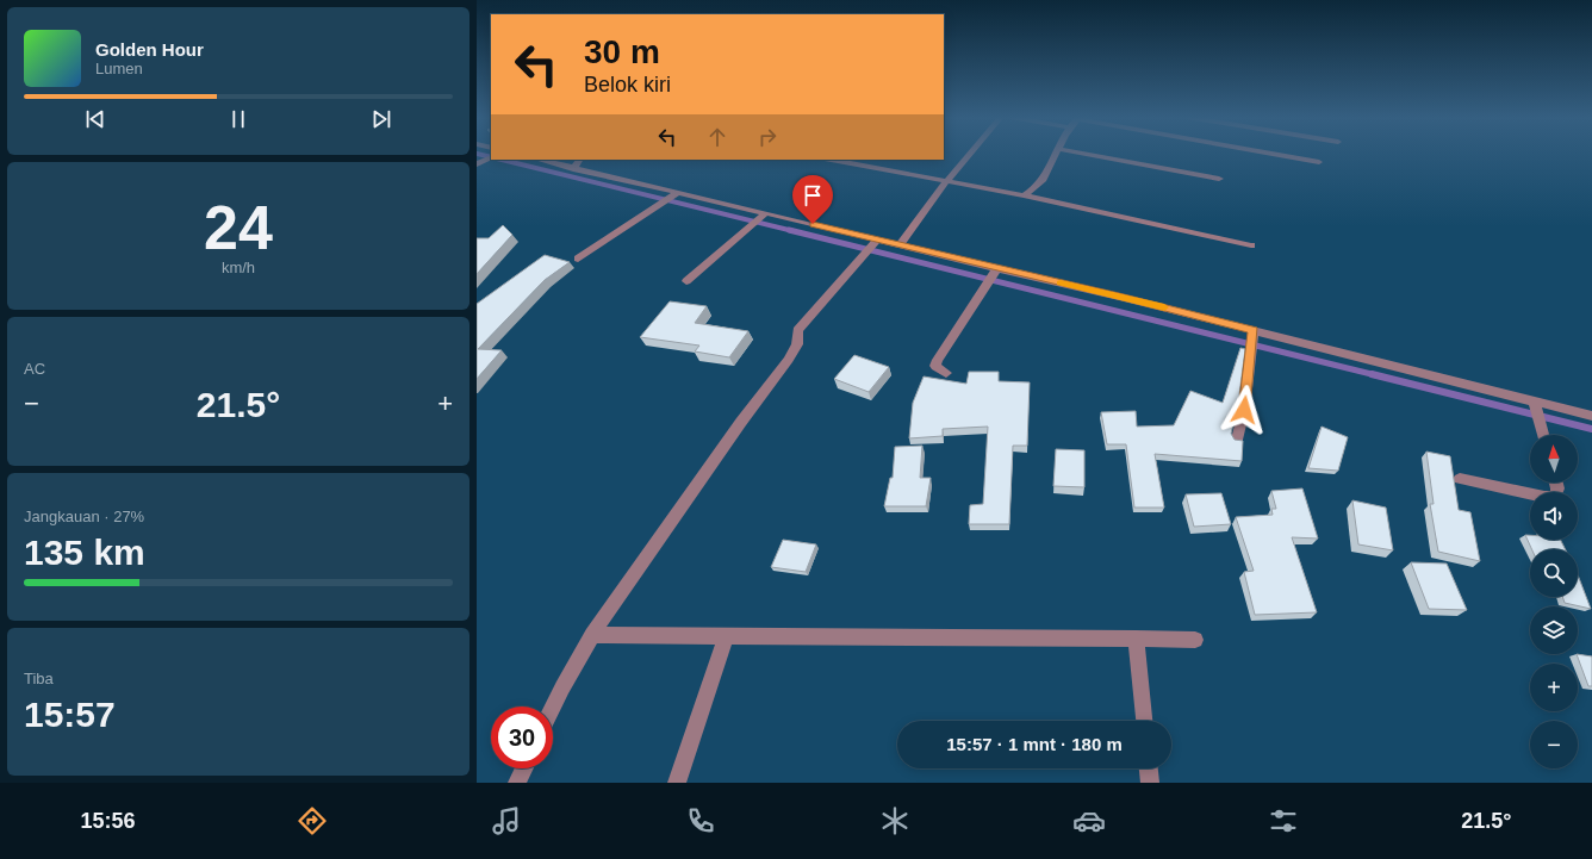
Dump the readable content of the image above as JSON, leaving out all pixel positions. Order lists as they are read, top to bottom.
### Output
{
  "north": "top",
  "page": {
    "turn": ["30 m", "Belok kiri"],
    "song": ["Golden Hour", "Lumen"],
    "tile": [
      ["24", "km/h"],
      "AC",
      ["Jangkauan · 27%", "135 km"],
      ["Tiba", "15:57"]
    ],
    "heat": ["−", "21.5°", "+"],
    "map_buttons": ["+", "−"],
    "limit": "30",
    "trip": "15:57 · 1 mnt · 180 m",
    "tabs": ["15:56", "21.5°"]
  }
}
